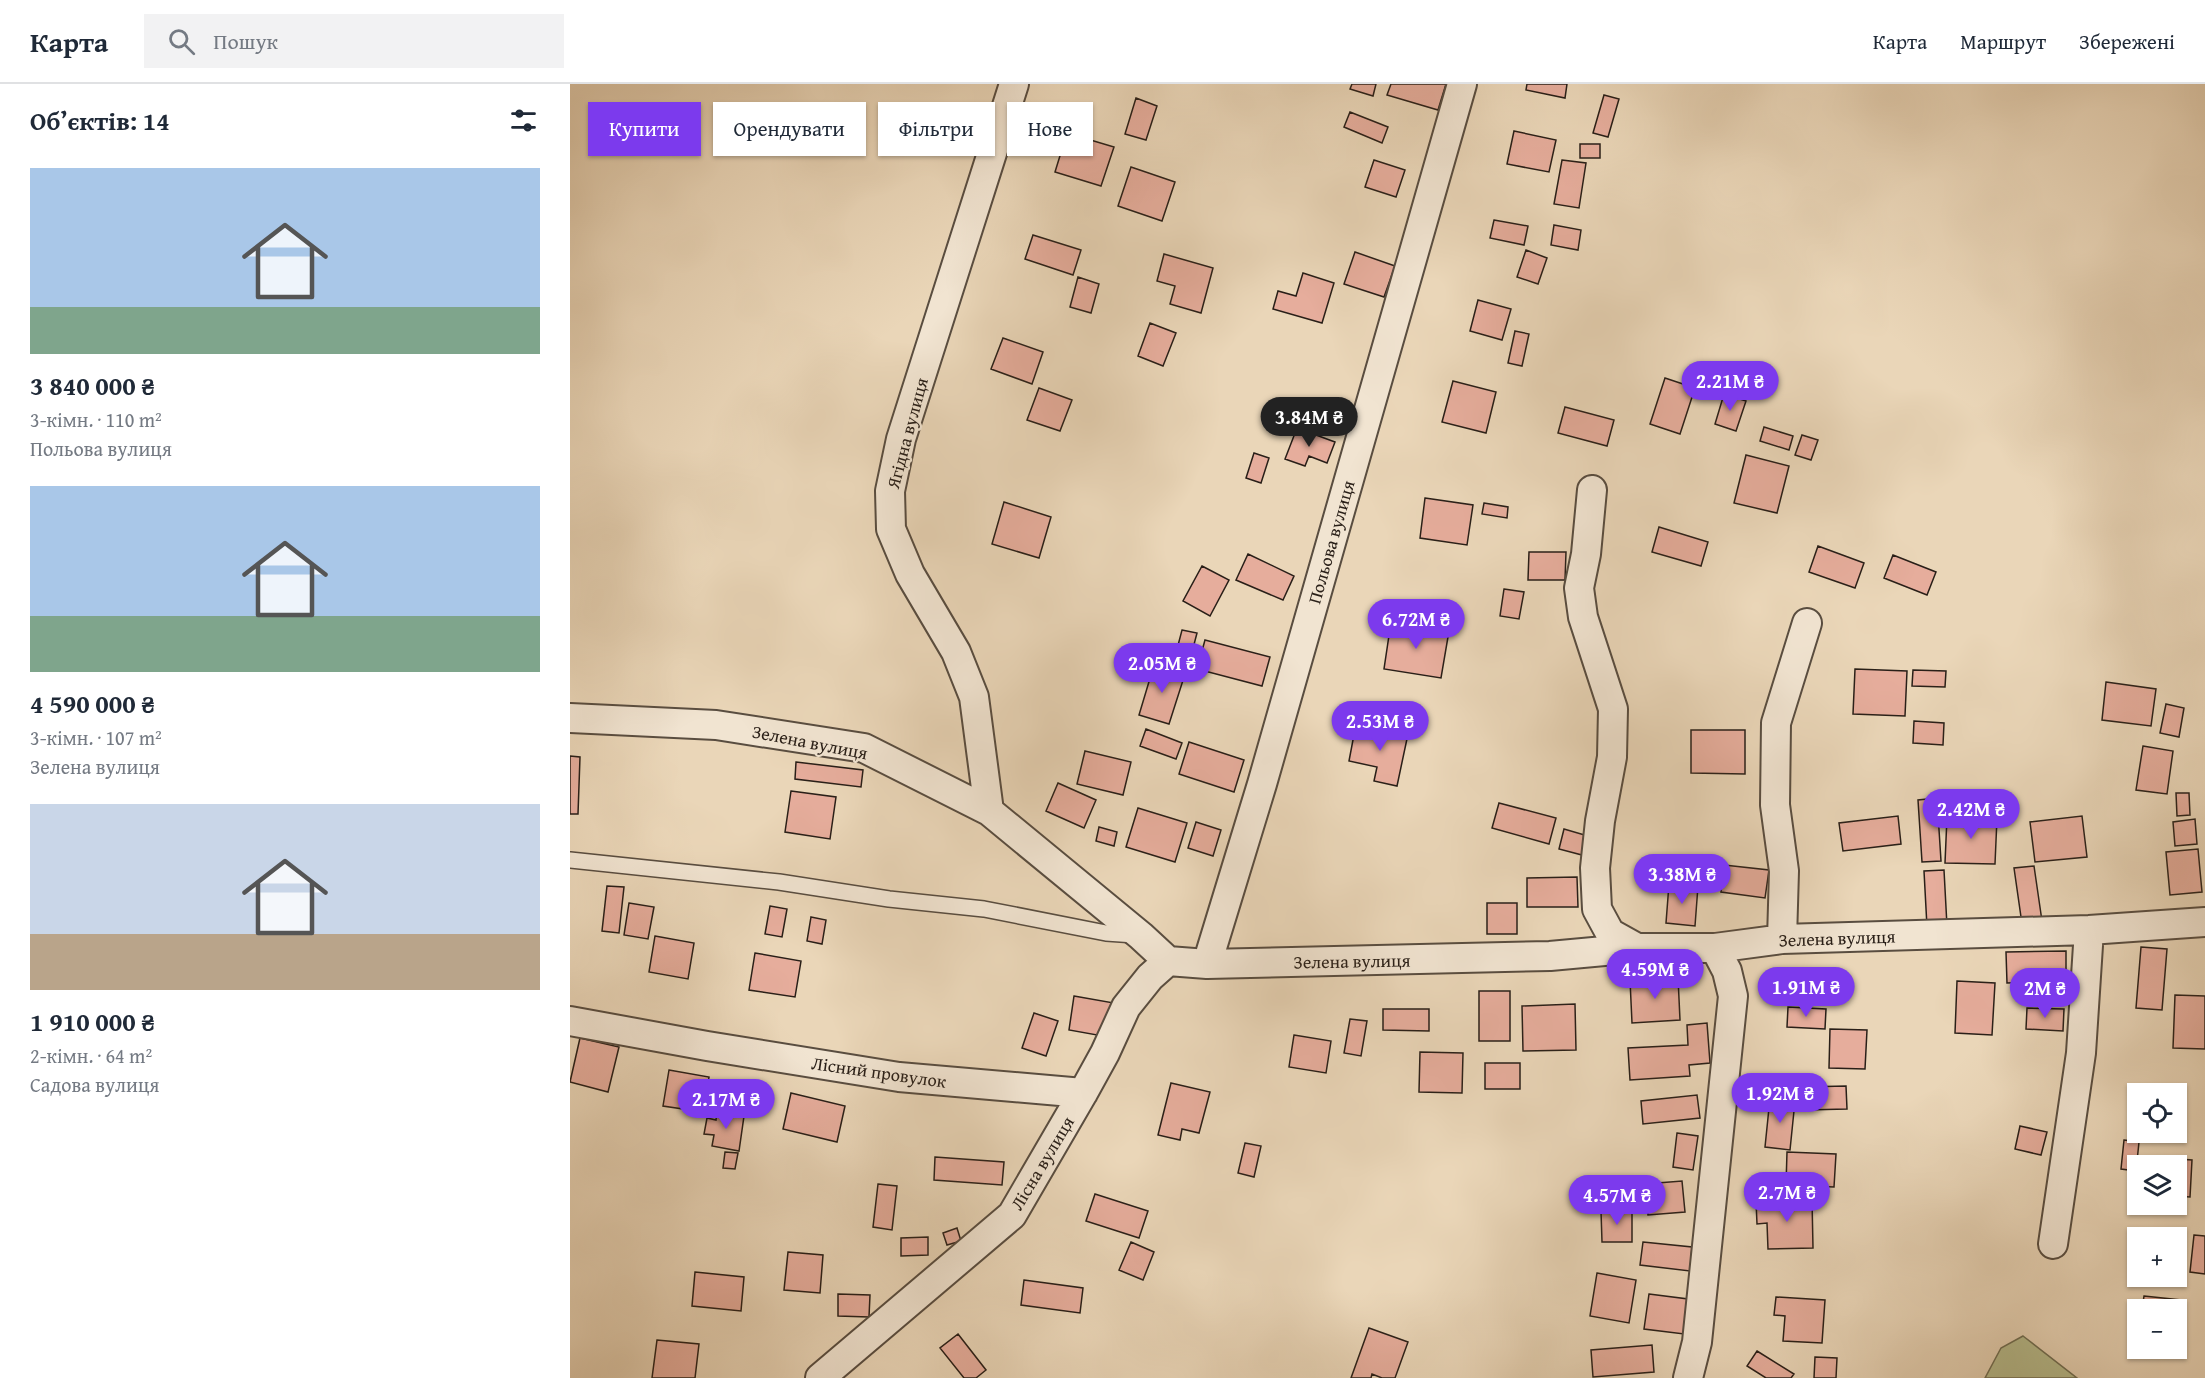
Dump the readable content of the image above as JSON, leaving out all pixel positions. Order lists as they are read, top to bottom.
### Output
{
  "streets": {
    "street": [
      "Ягідна вулиця",
      "Польова вулиця",
      "Зелена вулиця",
      "Лісний провулок",
      "Лісна вулиця"
    ]
  },
  "crossings": [
    ["Ягідна вулиця", "Зелена вулиця"],
    ["Польова вулиця", "Зелена вулиця"],
    ["Зелена вулиця", "Лісна вулиця"],
    ["Лісний провулок", "Лісна вулиця"]
  ],
  "page": {
    "header": "Карта",
    "search": "Пошук",
    "nav": ["Карта", "Маршрут", "Збережені"],
    "heading": "Об’єктів: 14",
    "chip": [
      "Купити",
      "Орендувати",
      "Фільтри",
      "Нове"
    ],
    "list": [
      {
        "name": "3 840 000 ₴",
        "note": "3-кімн. · 110 m² · Польова вулиця"
      },
      {
        "name": "4 590 000 ₴",
        "note": "3-кімн. · 107 m² · Зелена вулиця"
      },
      {
        "name": "1 910 000 ₴",
        "note": "2-кімн. · 64 m² · Садова вулиця"
      }
    ],
    "price": [
      "2.21M ₴",
      "3.84M ₴",
      "6.72M ₴",
      "2.05M ₴",
      "2.53M ₴",
      "2.42M ₴",
      "3.38M ₴",
      "4.59M ₴",
      "1.91M ₴",
      "2M ₴",
      "1.92M ₴",
      "2.17M ₴",
      "2.7M ₴",
      "4.57M ₴"
    ],
    "map_buttons": ["+", "−"]
  }
}
